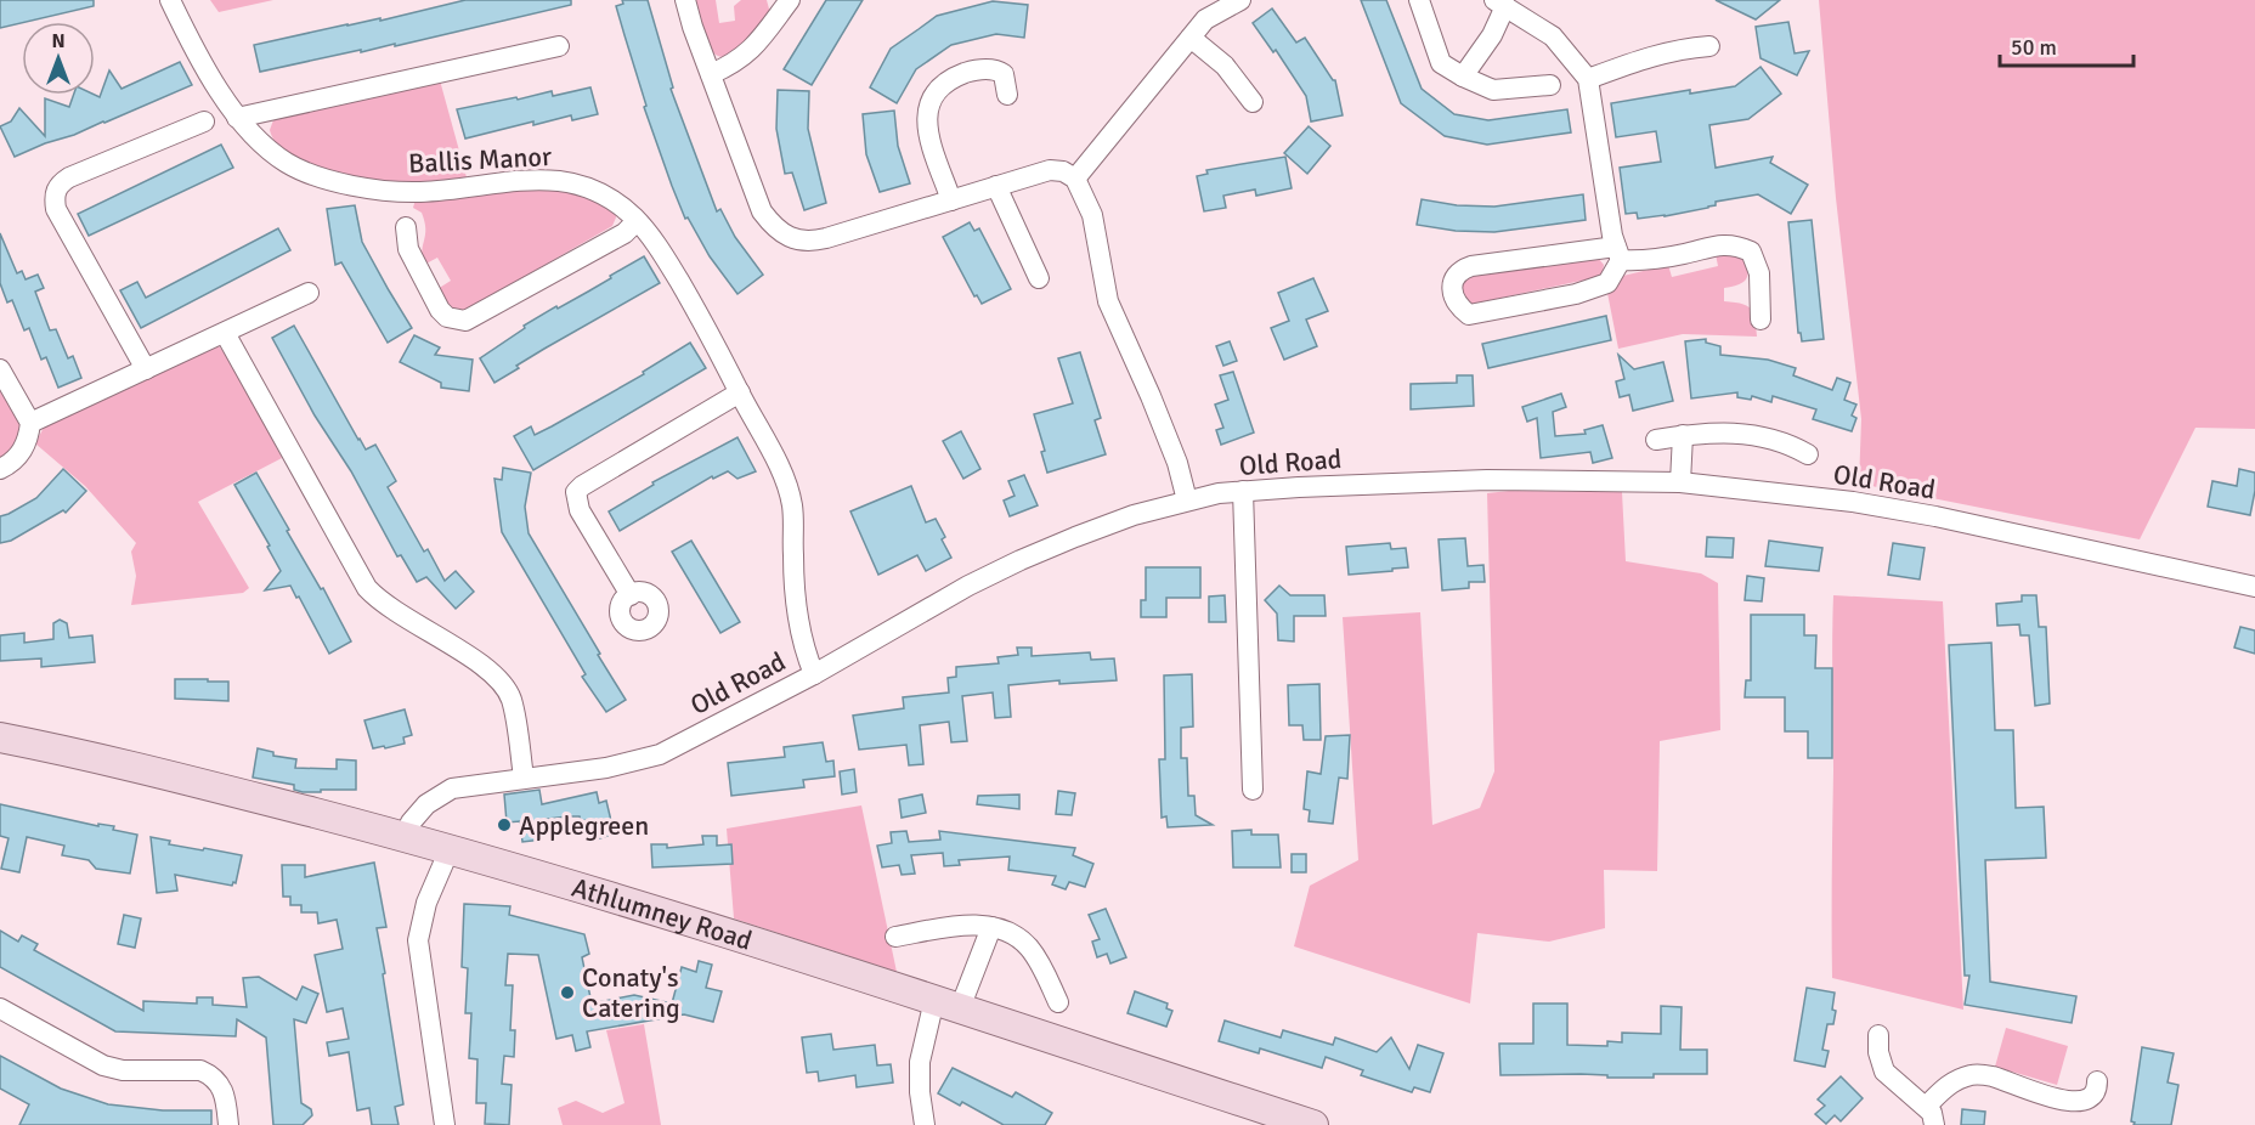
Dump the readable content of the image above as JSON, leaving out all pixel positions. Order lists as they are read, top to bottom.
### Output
{
  "streets": {
    "main road": ["Athlumney Road"],
    "street": ["Ballis Manor", "Old Road"]
  },
  "crossings": [
    ["Ballis Manor", "Old Road"],
    ["Old Road", "Athlumney Road"]
  ],
  "places": ["Applegreen", "Conaty's Catering"],
  "scale_bar": "50 m",
  "north": "top"
}
